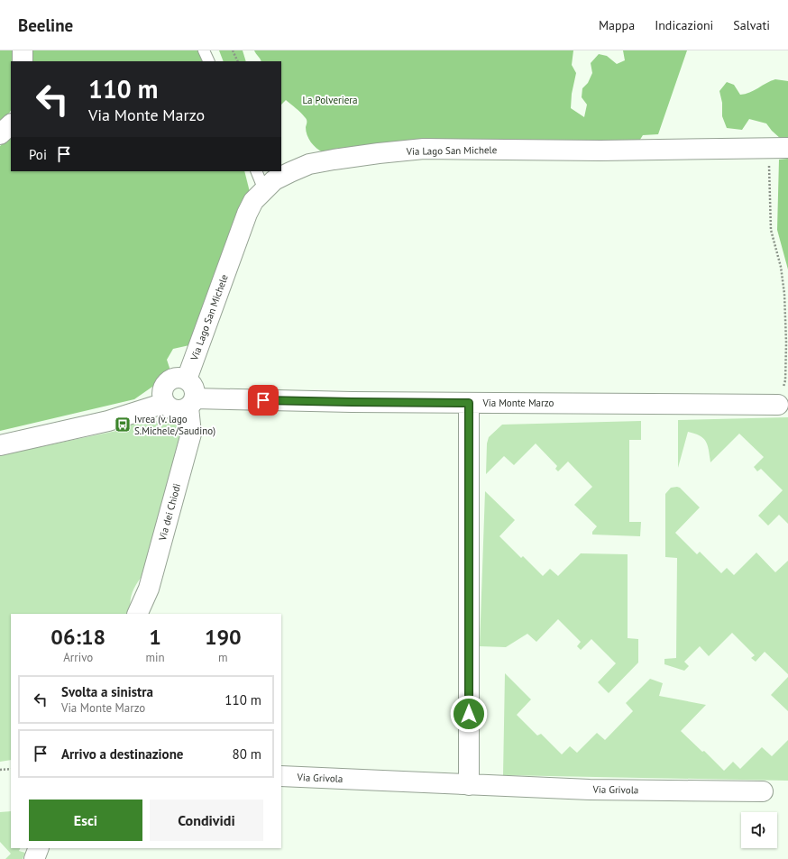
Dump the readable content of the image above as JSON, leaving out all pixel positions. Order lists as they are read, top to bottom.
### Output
{
  "streets": {
    "street": [
      "Via Lago San Michele",
      "Via Monte Marzo",
      "Via dei Chiodi",
      "Via Grivola"
    ]
  },
  "crossings": [
    ["Via Lago San Michele", "Via Monte Marzo"],
    ["Via Lago San Michele", "Via dei Chiodi"],
    ["Via Monte Marzo", "Via dei Chiodi"]
  ],
  "parks": ["La Polveriera"],
  "places": {
    "bus stop": ["Ivrea (v. lago S.Michele/Saudino)"]
  },
  "page": {
    "header": "Beeline",
    "nav": ["Mappa", "Indicazioni", "Salvati"],
    "turn": ["110 m", "Via Monte Marzo"],
    "then": "Poi",
    "eta": [
      "06:18",
      "Arrivo",
      "1",
      "min",
      "190",
      "m"
    ],
    "list": [
      {
        "name": "Svolta a sinistra",
        "note": "Via Monte Marzo",
        "value": "110 m"
      },
      {
        "name": "Arrivo a destinazione",
        "value": "80 m"
      }
    ],
    "buttons": ["Esci", "Condividi"]
  }
}
